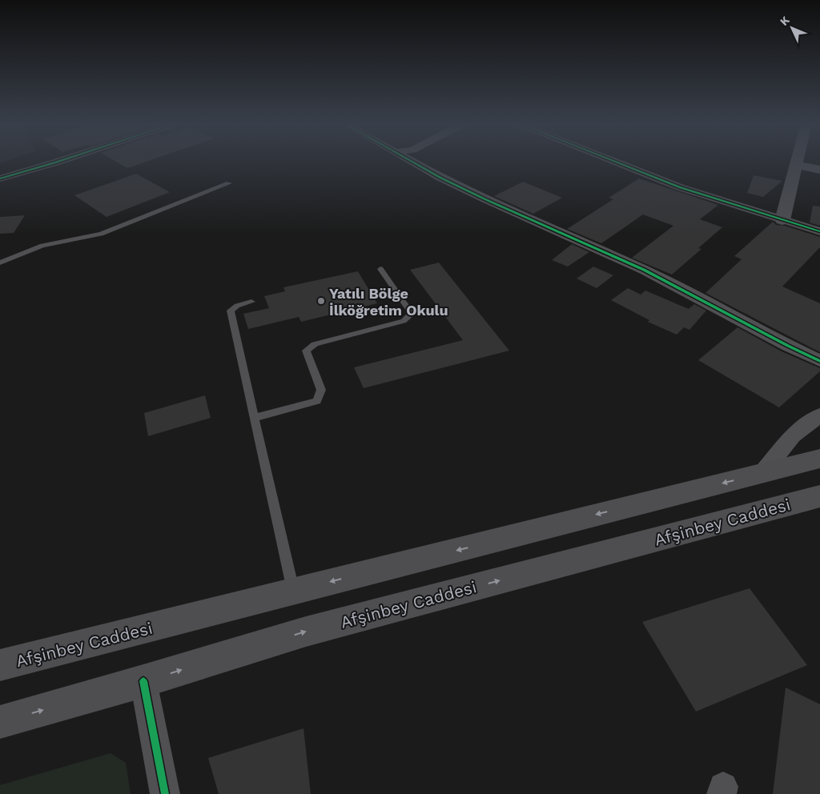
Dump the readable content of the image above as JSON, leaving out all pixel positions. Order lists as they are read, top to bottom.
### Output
{
  "streets": {
    "main road": ["Afşinbey Caddesi"]
  },
  "places": ["Yatılı Bölge İlköğretim Okulu"],
  "north": "top left"
}
